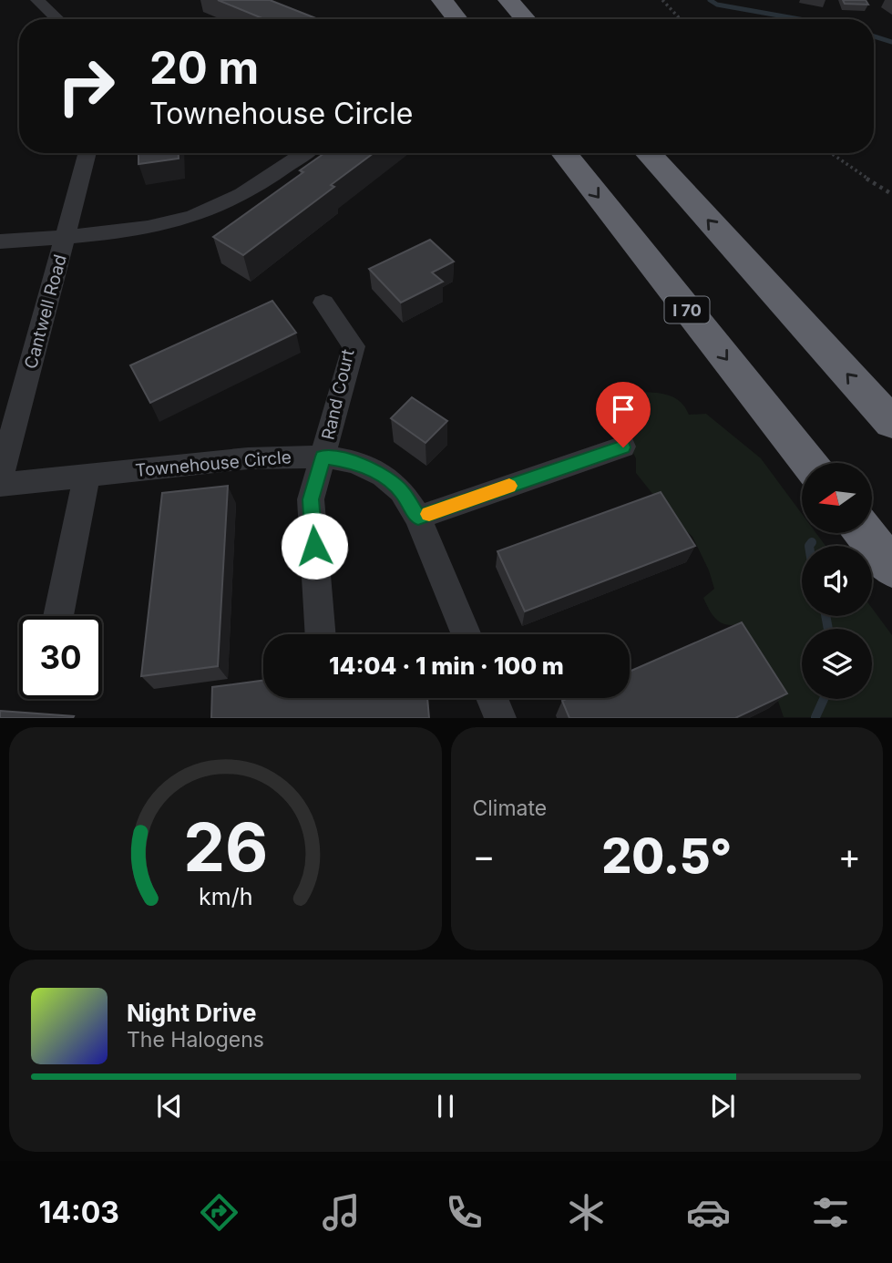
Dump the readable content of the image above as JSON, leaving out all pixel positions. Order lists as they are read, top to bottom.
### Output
{
  "streets": {
    "highway": ["I 70"],
    "street": ["Cantwell Road", "Rand Court", "Townehouse Circle"]
  },
  "crossings": [
    ["Rand Court", "Townehouse Circle"]
  ],
  "north": "left",
  "page": {
    "turn": ["20 m", "Townehouse Circle"],
    "limit": "30",
    "trip": "14:04 · 1 min · 100 m",
    "tile": "Climate",
    "heat": ["−", "20.5°", "+"],
    "song": ["Night Drive", "The Halogens"],
    "tabs": "14:03",
    "gauge": ["26", "km/h"]
  }
}
